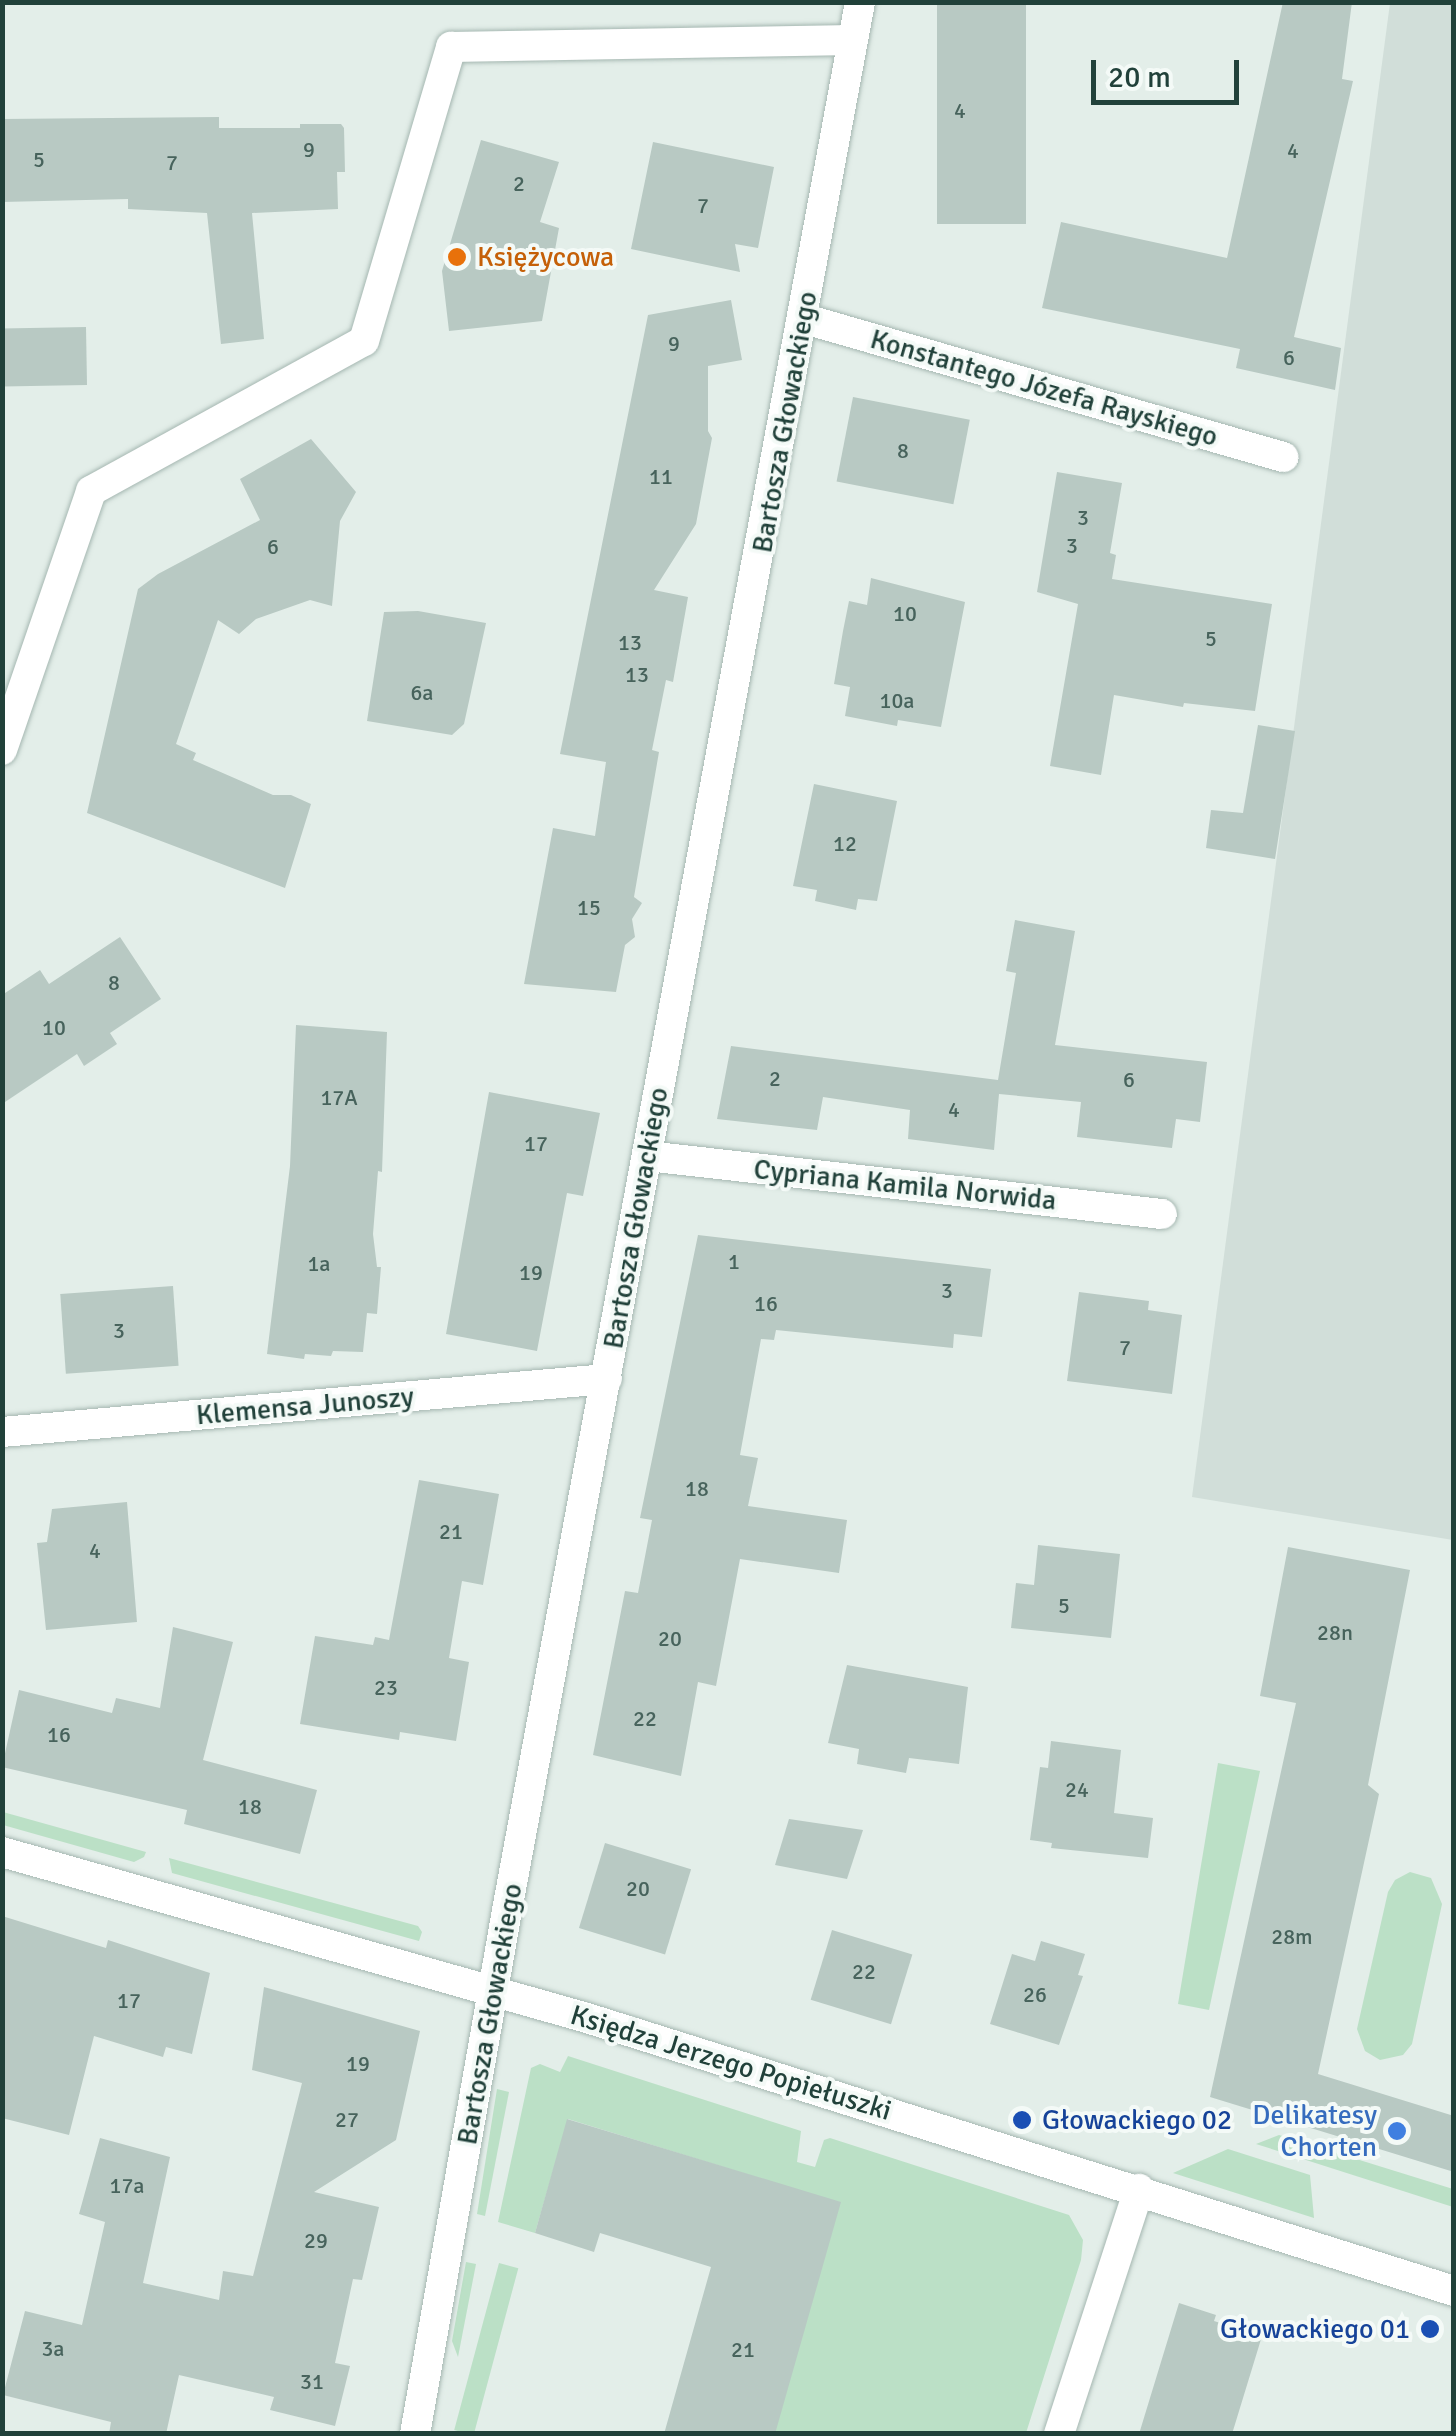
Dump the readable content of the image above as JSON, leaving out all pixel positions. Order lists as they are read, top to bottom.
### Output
{
  "streets": {
    "street": [
      "Konstantego Józefa Rayskiego",
      "Bartosza Głowackiego",
      "Cypriana Kamila Norwida",
      "Klemensa Junoszy",
      "Księdza Jerzego Popiełuszki"
    ]
  },
  "crossings": [
    ["Konstantego Józefa Rayskiego", "Bartosza Głowackiego"],
    ["Bartosza Głowackiego", "Cypriana Kamila Norwida"],
    ["Bartosza Głowackiego", "Klemensa Junoszy"],
    ["Bartosza Głowackiego", "Księdza Jerzego Popiełuszki"]
  ],
  "places": [
    "Księżycowa",
    "Głowackiego 02",
    "Delikatesy Chorten",
    "Głowackiego 01"
  ],
  "house_numbers": [
    "4",
    "9",
    "4",
    "5",
    "7",
    "2",
    "7",
    "9",
    "6",
    "8",
    "11",
    "3",
    "3",
    "6",
    "10",
    "5",
    "13",
    "13",
    "6a",
    "10a",
    "12",
    "15",
    "8",
    "10",
    "2",
    "6",
    "17A",
    "4",
    "17",
    "1",
    "1a",
    "19",
    "3",
    "16",
    "3",
    "7",
    "18",
    "21",
    "4",
    "5",
    "28n",
    "20",
    "23",
    "22",
    "16",
    "24",
    "18",
    "20",
    "28m",
    "22",
    "26",
    "17",
    "19",
    "27",
    "17a",
    "29",
    "3a",
    "21",
    "31"
  ],
  "scale_bar": "20 m"
}
